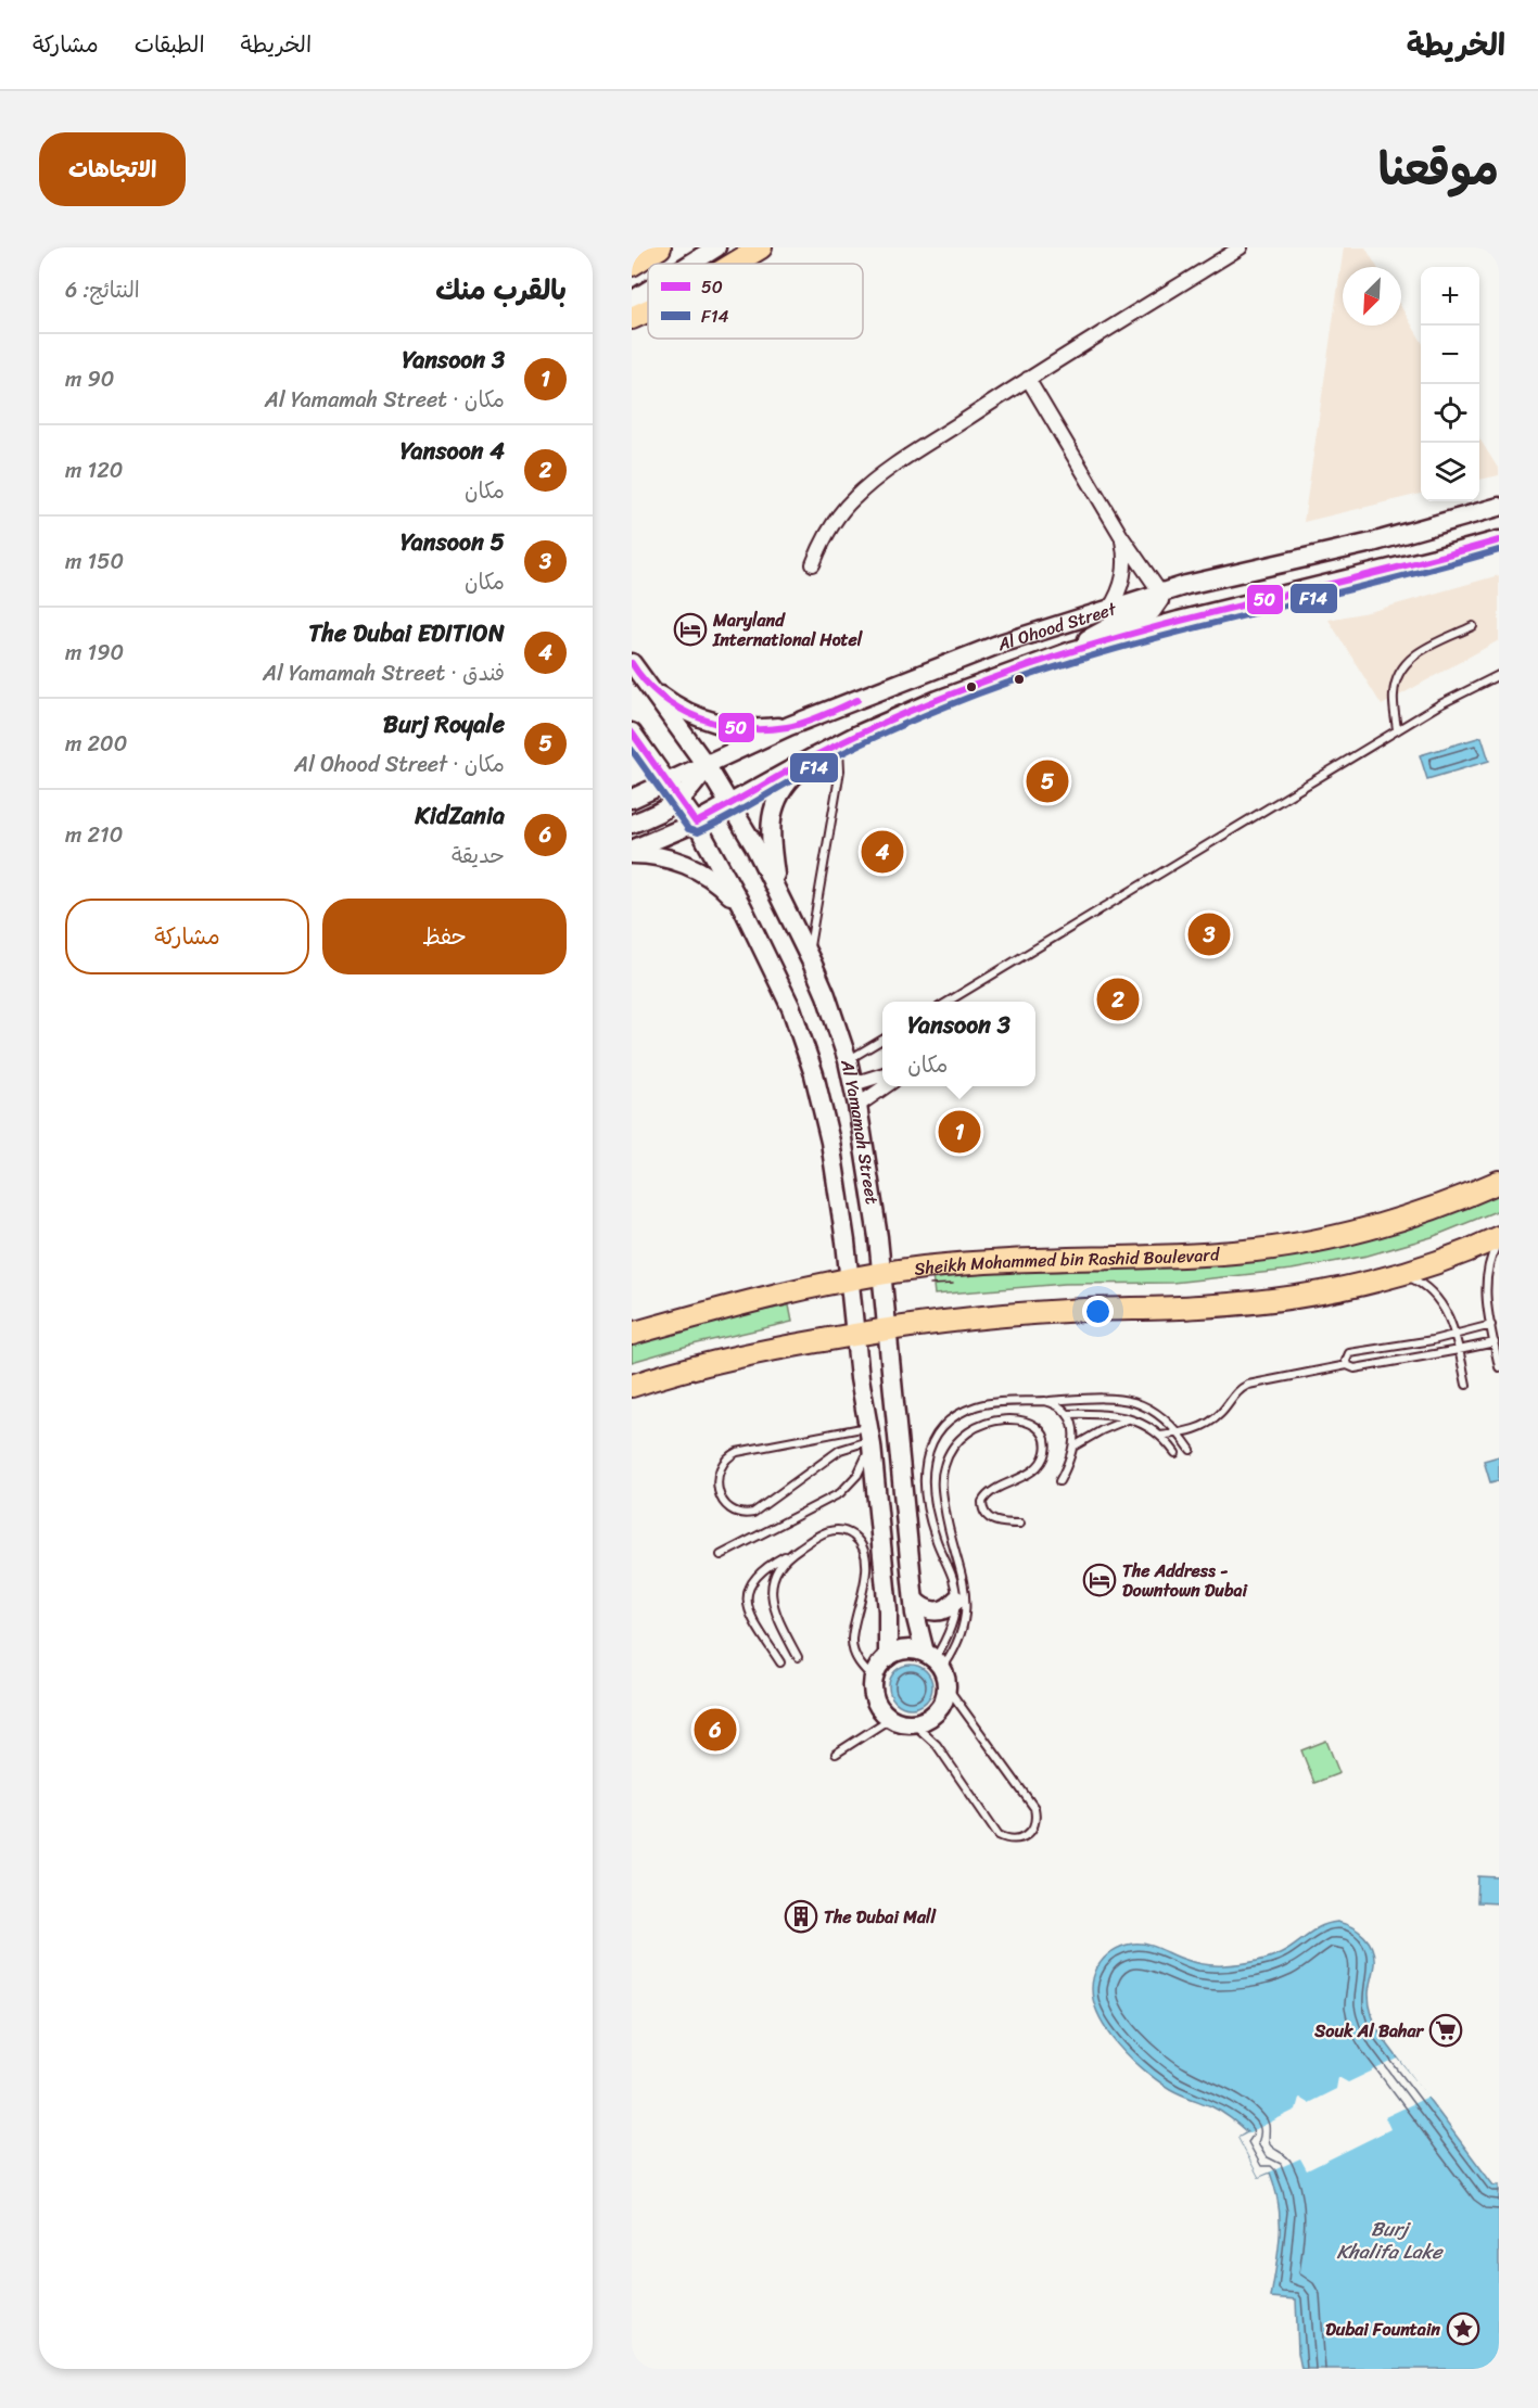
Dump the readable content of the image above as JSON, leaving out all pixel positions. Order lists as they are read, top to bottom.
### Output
{
  "streets": {
    "main road": ["Sheikh Mohammed bin Rashid Boulevard"],
    "street": ["Al Ohood Street", "Al Yamamah Street"]
  },
  "crossings": [
    ["Al Ohood Street", "Al Yamamah Street"],
    ["Al Yamamah Street", "Sheikh Mohammed bin Rashid Boulevard"]
  ],
  "water": ["Burj Khalifa Lake"],
  "places": {
    "hotel": ["Maryland International Hotel", "The Address - Downtown Dubai"],
    "building": ["The Dubai Mall"],
    "supermarket": ["Souk Al Bahar"],
    "place": ["Dubai Fountain"]
  },
  "lines": ["transit line 50", "transit line F14"],
  "legend": ["50", "F14"],
  "north": "bottom left",
  "page": {
    "header": "الخريطة",
    "nav": ["الخريطة", "الطبقات", "مشاركة"],
    "title": "موقعنا",
    "buttons": [
      "الاتجاهات",
      ["حفظ", "مشاركة"]
    ],
    "heading": ["بالقرب منك", "النتائج: 6"],
    "map_buttons": ["+", "−"],
    "list": [
      {
        "mark": "1",
        "name": "Yansoon 3",
        "note": "مكان · Al Yamamah Street",
        "value": "90 m"
      },
      {
        "mark": "2",
        "name": "Yansoon 4",
        "note": "مكان",
        "value": "120 m"
      },
      {
        "mark": "3",
        "name": "Yansoon 5",
        "note": "مكان",
        "value": "150 m"
      },
      {
        "mark": "4",
        "name": "The Dubai EDITION",
        "note": "فندق · Al Yamamah Street",
        "value": "190 m"
      },
      {
        "mark": "5",
        "name": "Burj Royale",
        "note": "مكان · Al Ohood Street",
        "value": "200 m"
      },
      {
        "mark": "6",
        "name": "KidZania",
        "note": "حديقة",
        "value": "210 m"
      }
    ],
    "pins": [
      "5",
      "4",
      "3",
      "2",
      "1",
      "6"
    ],
    "popup": ["Yansoon 3", "مكان"]
  }
}
